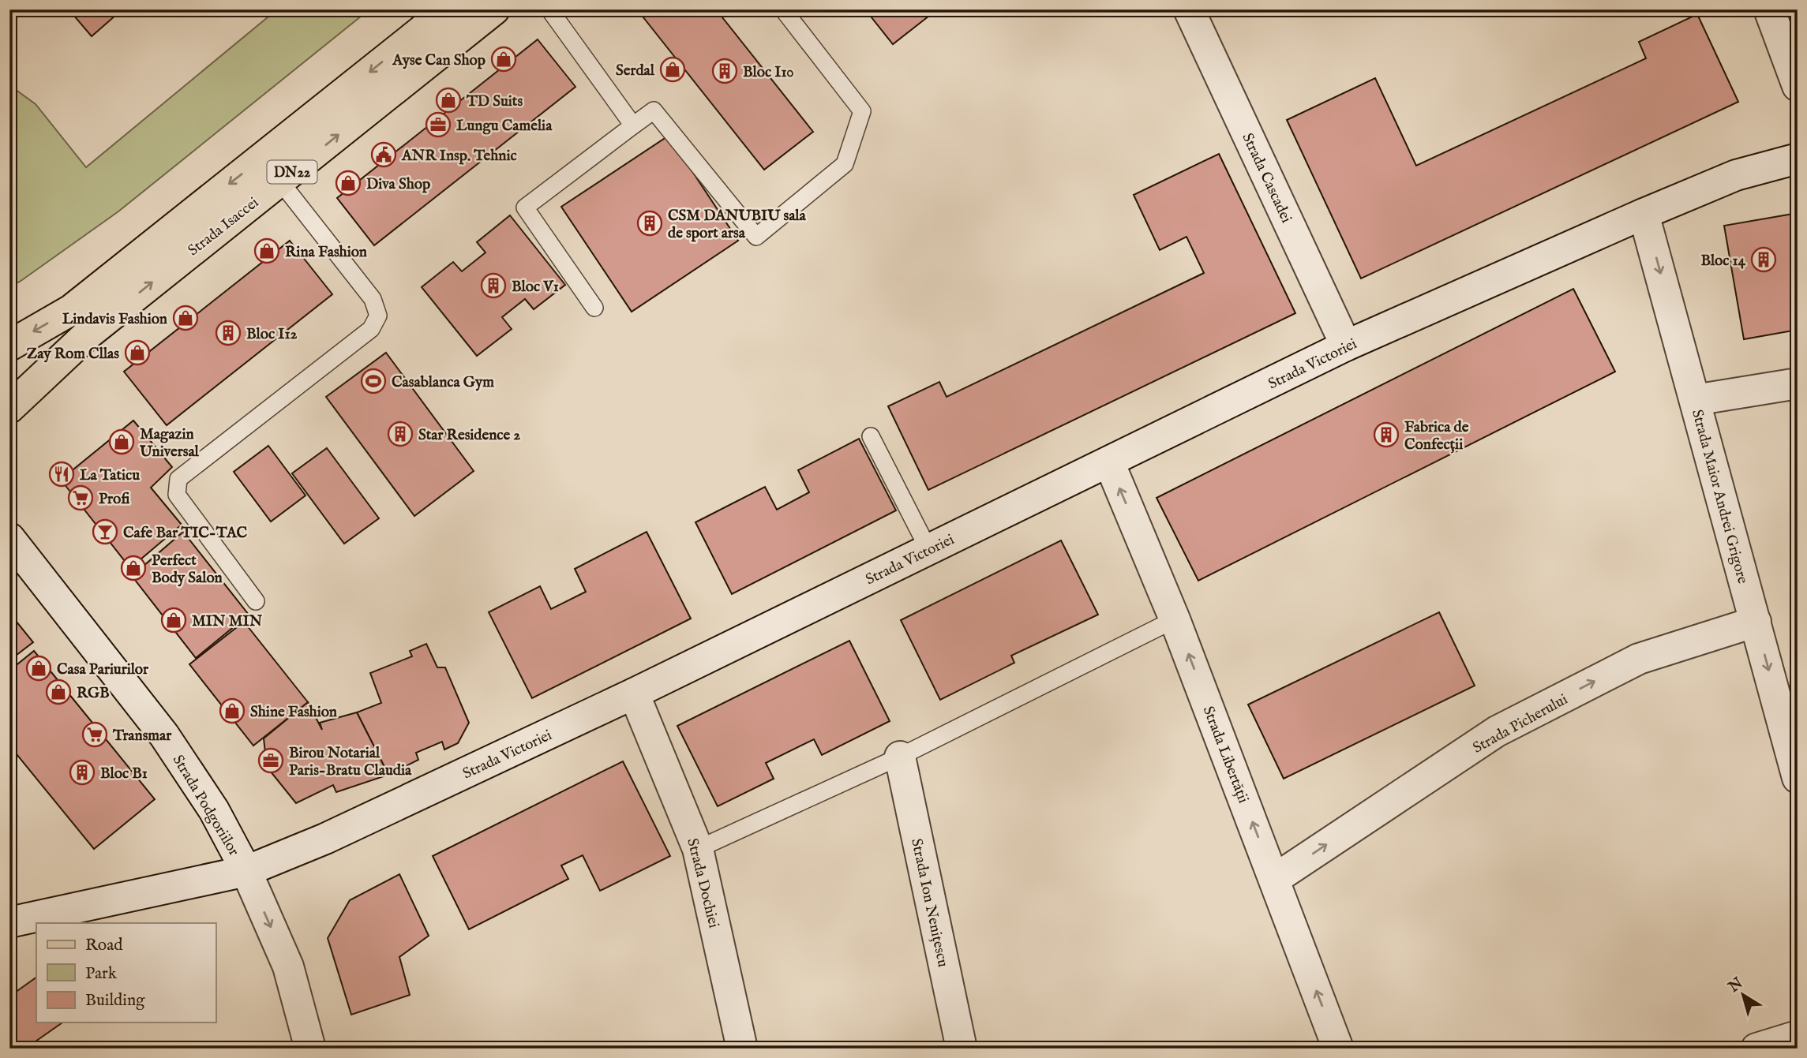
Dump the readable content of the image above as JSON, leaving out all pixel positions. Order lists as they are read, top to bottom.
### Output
{
  "streets": {
    "main road": ["DN22", "Strada Isaccei"],
    "street": [
      "Strada Cascadei",
      "Strada Victoriei",
      "Strada Maior Andrei Grigore",
      "Strada Picherului",
      "Strada Libertății",
      "Strada Podgoriilor",
      "Strada Dochiei",
      "Strada Ion Nenițescu"
    ]
  },
  "crossings": [
    ["Strada Cascadei", "Strada Victoriei"],
    ["Strada Victoriei", "Strada Maior Andrei Grigore"],
    ["Strada Victoriei", "Strada Libertății"],
    ["Strada Victoriei", "Strada Podgoriilor"],
    ["Strada Victoriei", "Strada Dochiei"],
    ["Strada Maior Andrei Grigore", "Strada Picherului"],
    ["Strada Picherului", "Strada Libertății"]
  ],
  "one_way": ["Strada Maior Andrei Grigore", "Strada Picherului", "Strada Libertății"],
  "places": {
    "shop": [
      "Ayse Can Shop",
      "Serdal",
      "TD Suits",
      "Diva Shop",
      "Rina Fashion",
      "Lindavis Fashion",
      "Zay Rom Cllas",
      "Magazin Universal",
      "Perfect Body Salon",
      "MIN MIN",
      "Casa Pariurilor",
      "RGB",
      "Shine Fashion"
    ],
    "building": [
      "Bloc I10",
      "CSM DANUBIU sala de sport arsa",
      "Bloc 14",
      "Bloc V1",
      "Bloc I12",
      "Star Residence 2",
      "Fabrica de Confecții",
      "Bloc B1"
    ],
    "office": ["Lungu Camelia", "Birou Notarial Paris-Bratu Claudia"],
    "public building": ["ANR Insp. Tehnic"],
    "sports": ["Casablanca Gym"],
    "restaurant": ["La Taticu"],
    "supermarket": ["Profi", "Transmar"],
    "bar": ["Cafe Bar TIC-TAC"]
  },
  "legend": ["Road", "Park", "Building"],
  "north": "top left"
}
